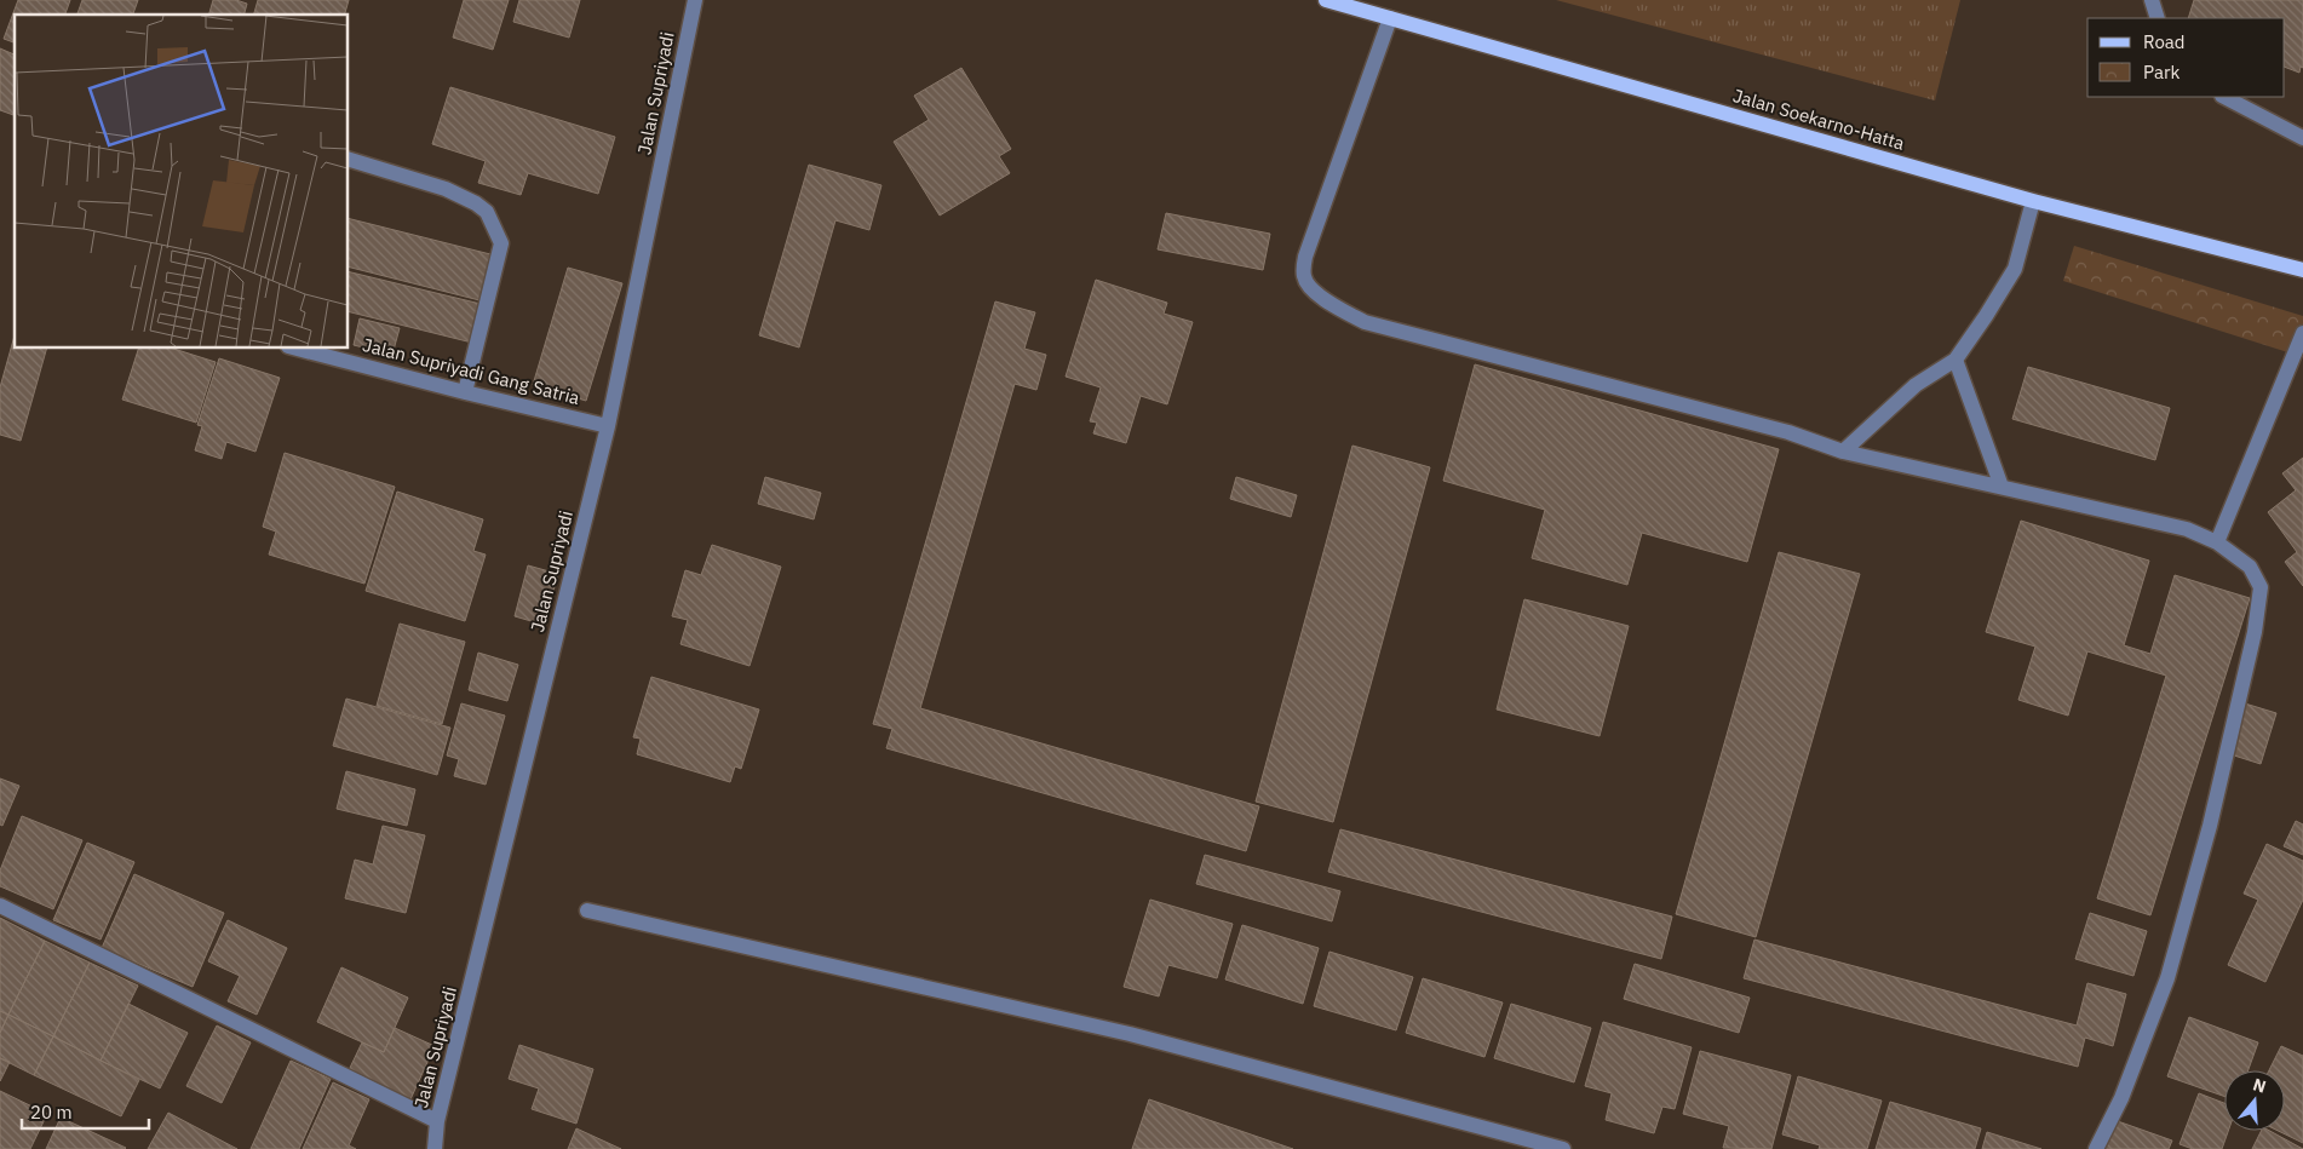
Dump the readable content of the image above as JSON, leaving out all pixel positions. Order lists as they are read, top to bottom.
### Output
{
  "streets": {
    "main road": ["Jalan Soekarno-Hatta"],
    "street": ["Jalan Supriyadi", "Jalan Supriyadi Gang Satria"]
  },
  "crossings": [
    ["Jalan Supriyadi", "Jalan Supriyadi Gang Satria"]
  ],
  "legend": ["Road", "Park"],
  "scale_bar": "20 m",
  "north": "top"
}
